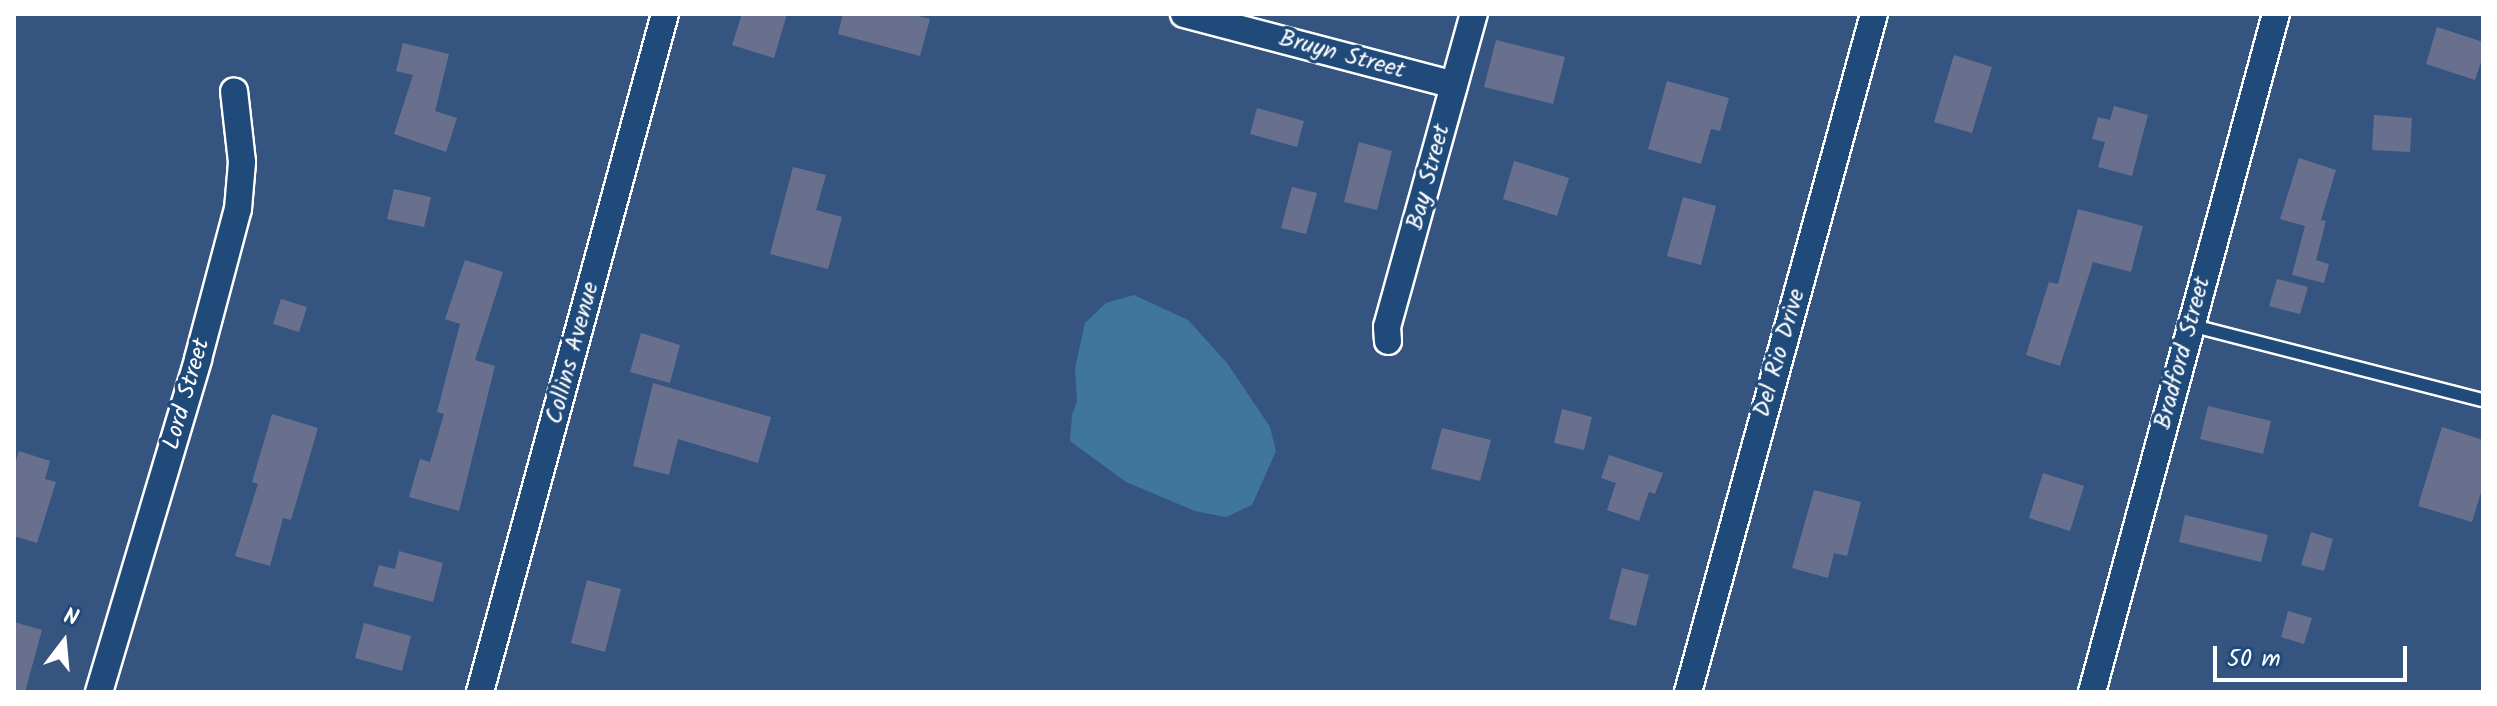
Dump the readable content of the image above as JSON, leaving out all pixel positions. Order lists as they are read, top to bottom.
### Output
{
  "streets": {
    "street": [
      "Bruyn Street",
      "Bay Street",
      "Collins Avenue",
      "Del Rio Drive",
      "Bradford Street",
      "Lord Street"
    ]
  },
  "crossings": [
    ["Bruyn Street", "Bay Street"]
  ],
  "scale_bar": "50 m",
  "north": "top"
}
